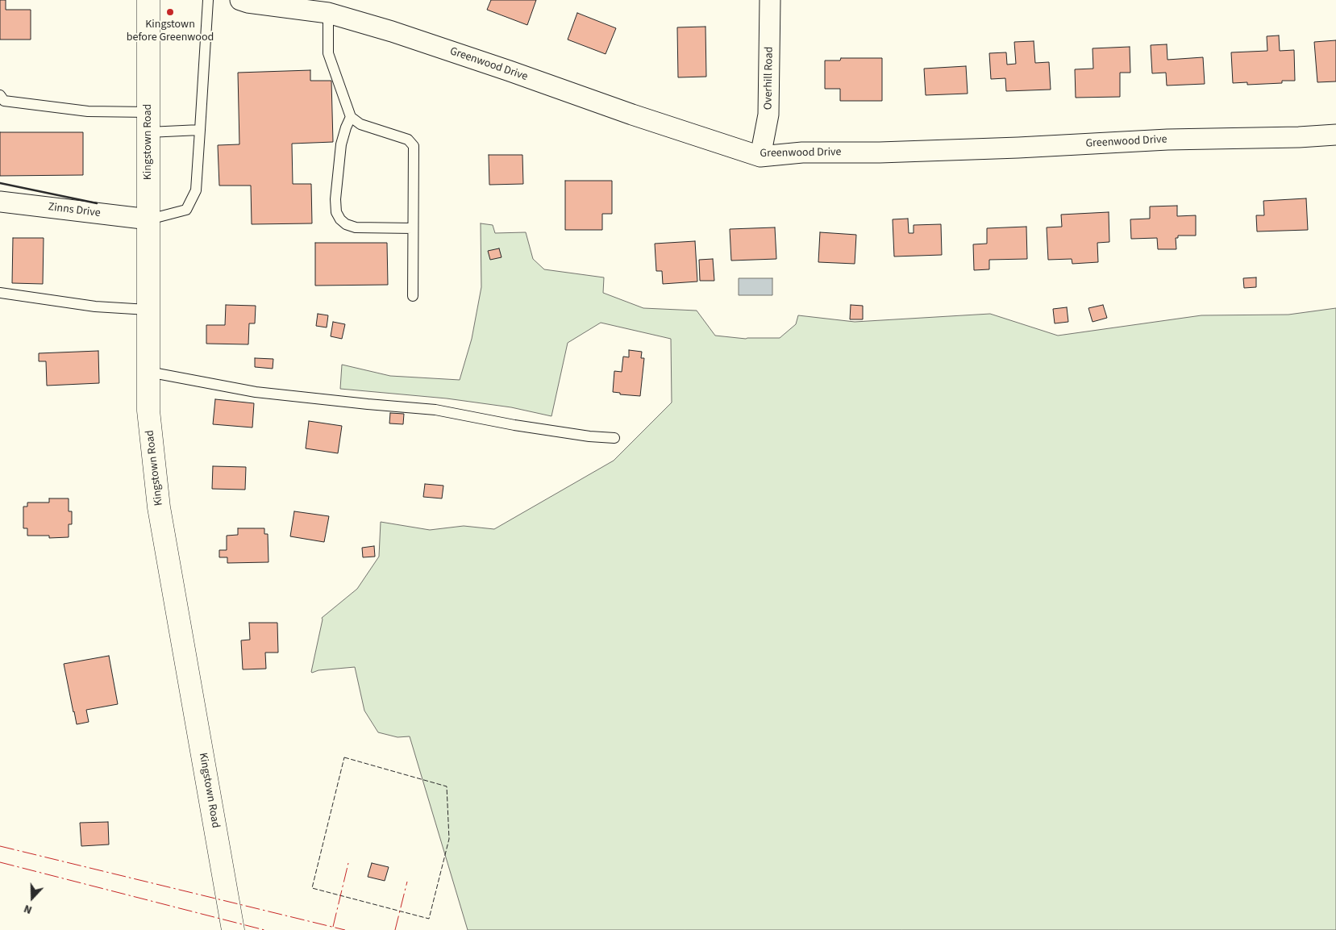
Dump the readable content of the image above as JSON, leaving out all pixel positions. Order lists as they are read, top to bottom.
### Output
{
  "streets": {
    "main road": ["Kingstown Road"],
    "street": ["Greenwood Drive", "Overhill Road", "Zinns Drive"]
  },
  "crossings": [
    ["Greenwood Drive", "Overhill Road"],
    ["Kingstown Road", "Zinns Drive"]
  ],
  "places": ["Kingstown before Greenwood"],
  "north": "bottom"
}
